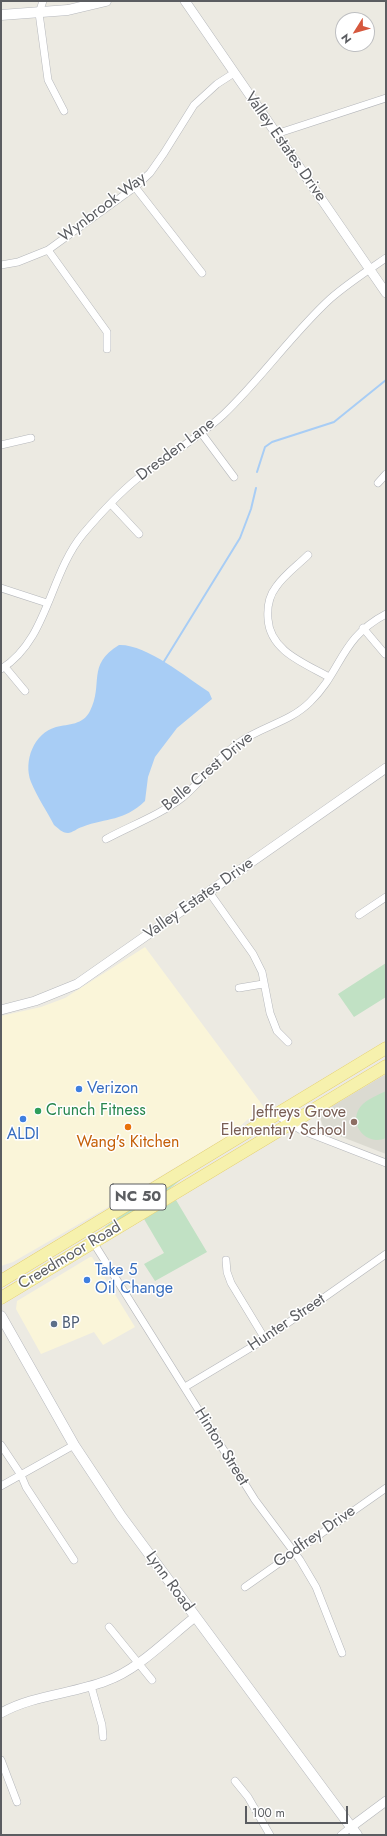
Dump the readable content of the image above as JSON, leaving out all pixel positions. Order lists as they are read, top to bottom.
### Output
{
  "streets": {
    "main road": ["NC 50", "Creedmoor Road", "Lynn Road"],
    "street": [
      "Valley Estates Drive",
      "Wynbrook Way",
      "Dresden Lane",
      "Belle Crest Drive",
      "Hunter Street",
      "Hinton Street",
      "Godfrey Drive"
    ]
  },
  "crossings": [
    ["Valley Estates Drive", "Wynbrook Way"],
    ["Valley Estates Drive", "Dresden Lane"],
    ["Creedmoor Road", "Hinton Street"],
    ["Hunter Street", "Hinton Street"],
    ["Hinton Street", "Godfrey Drive"]
  ],
  "places": [
    "Verizon",
    "Crunch Fitness",
    "ALDI",
    "Jeffreys Grove Elementary School",
    "Wang's Kitchen",
    "Take 5 Oil Change",
    "BP"
  ],
  "scale_bar": "100 m",
  "north": "bottom left"
}
